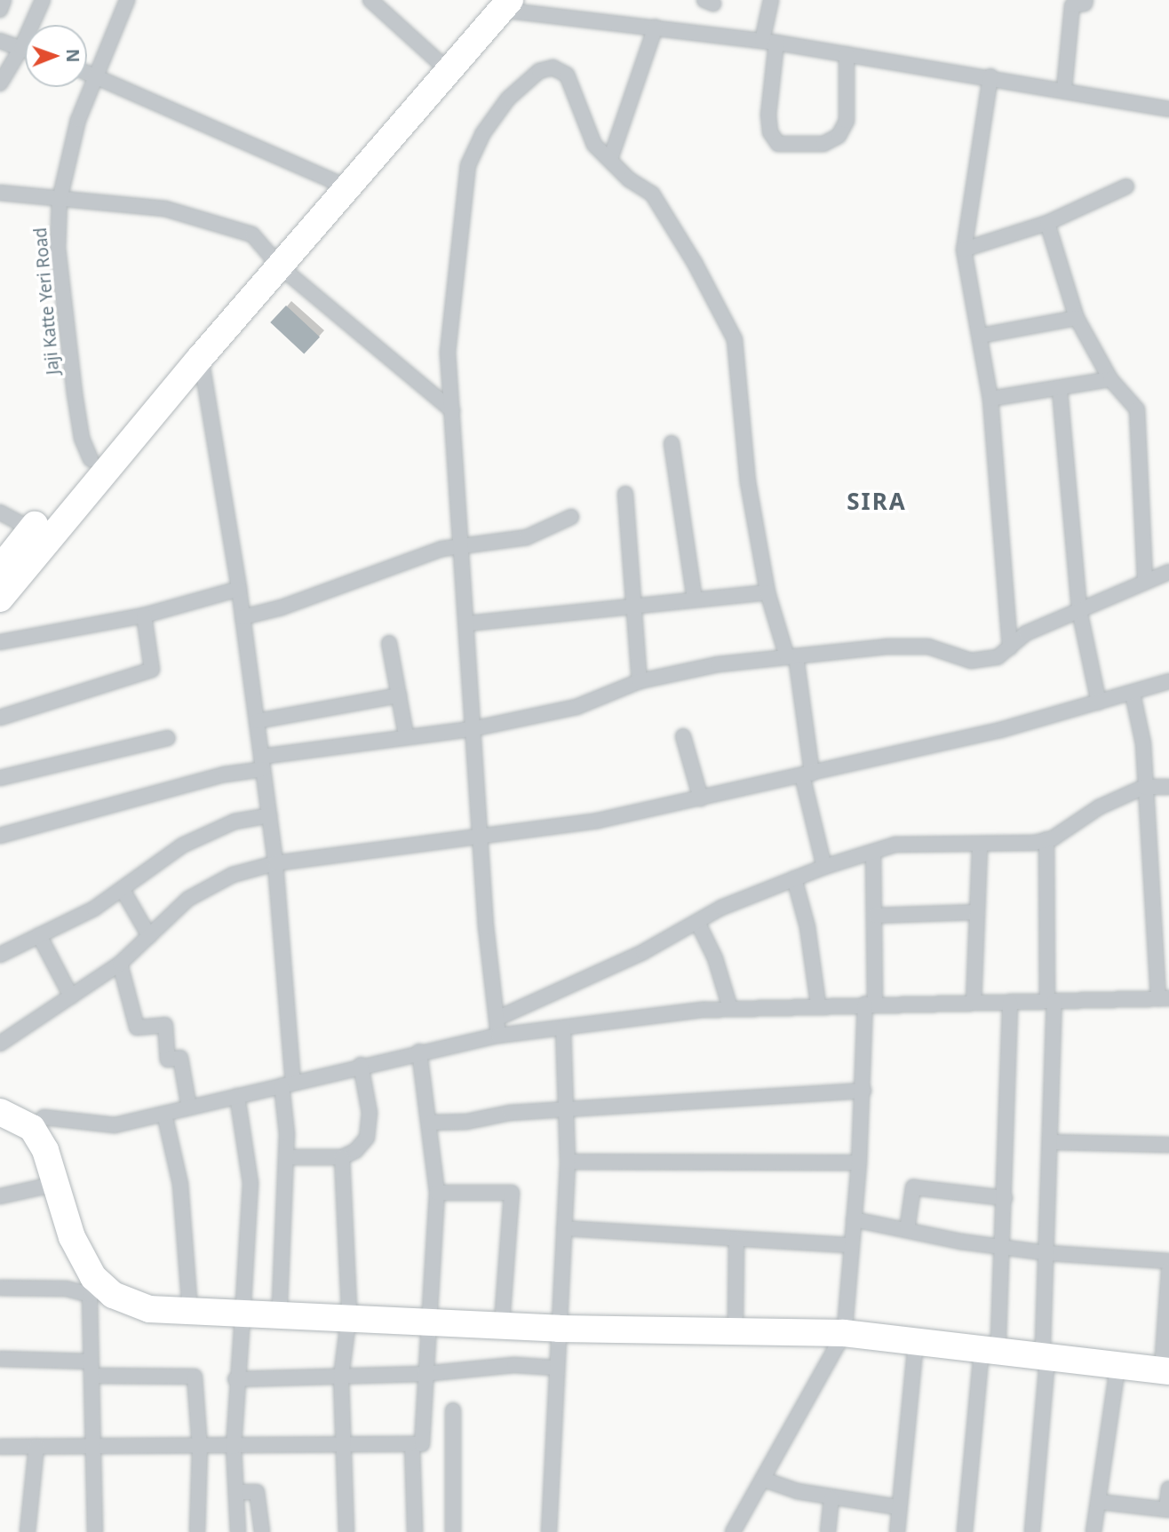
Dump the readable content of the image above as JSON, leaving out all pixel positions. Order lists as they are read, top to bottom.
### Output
{
  "streets": {
    "street": ["Jaji Katte Yeri Road"]
  },
  "districts": ["SIRA"],
  "north": "right"
}
